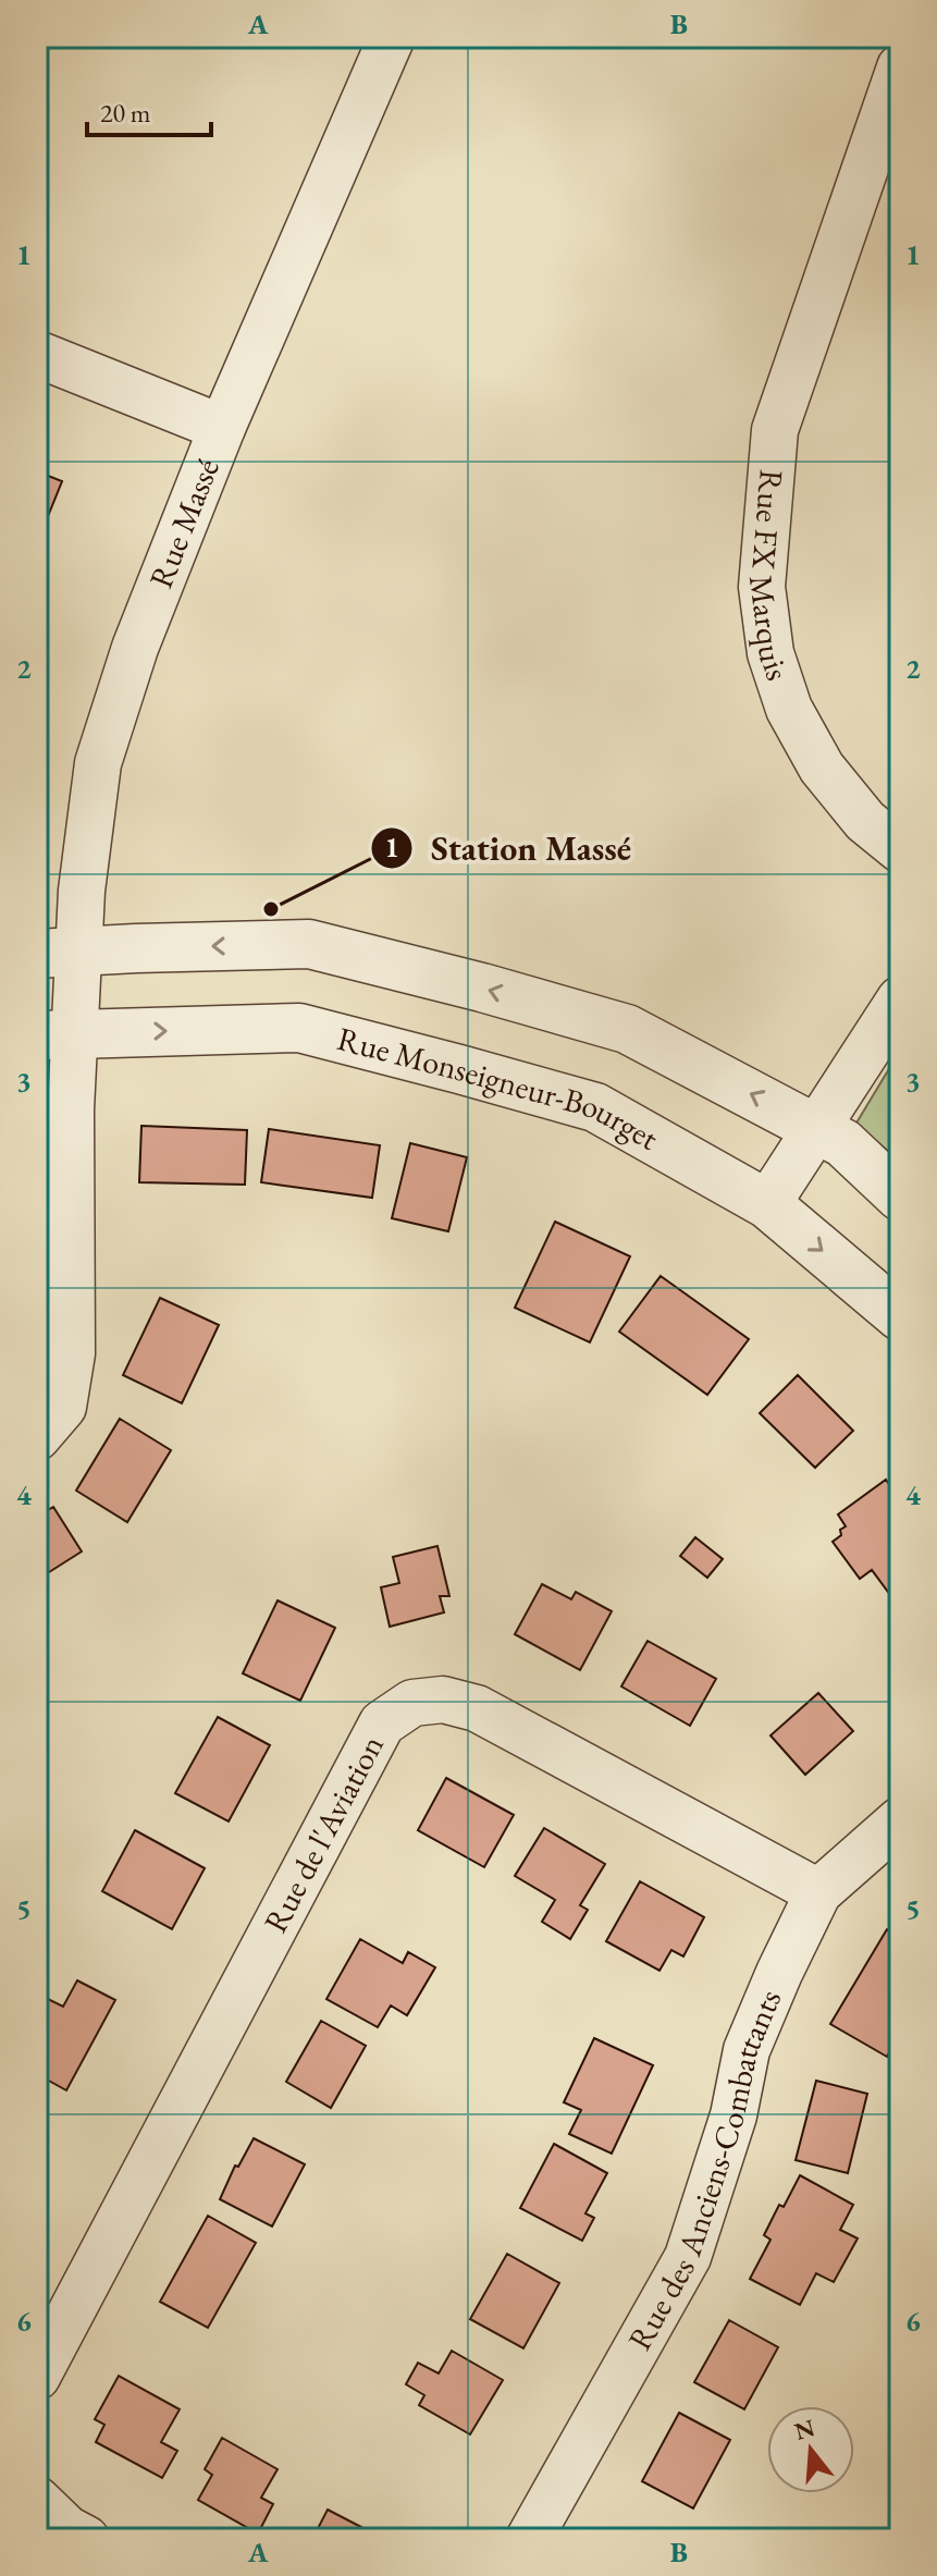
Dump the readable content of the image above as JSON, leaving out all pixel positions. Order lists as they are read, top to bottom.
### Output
{
  "streets": {
    "street": [
      "Rue Massé",
      "Rue FX Marquis",
      "Rue Monseigneur-Bourget",
      "Rue de l'Aviation",
      "Rue des Anciens-Combattants"
    ]
  },
  "crossings": [
    ["Rue Massé", "Rue Monseigneur-Bourget"],
    ["Rue de l'Aviation", "Rue des Anciens-Combattants"]
  ],
  "places": ["Station Massé"],
  "scale_bar": "20 m",
  "north": "top",
  "grid": {
    "columns": ["A", "B"],
    "rows": [
      "1",
      "2",
      "3",
      "4",
      "5",
      "6"
    ]
  }
}
